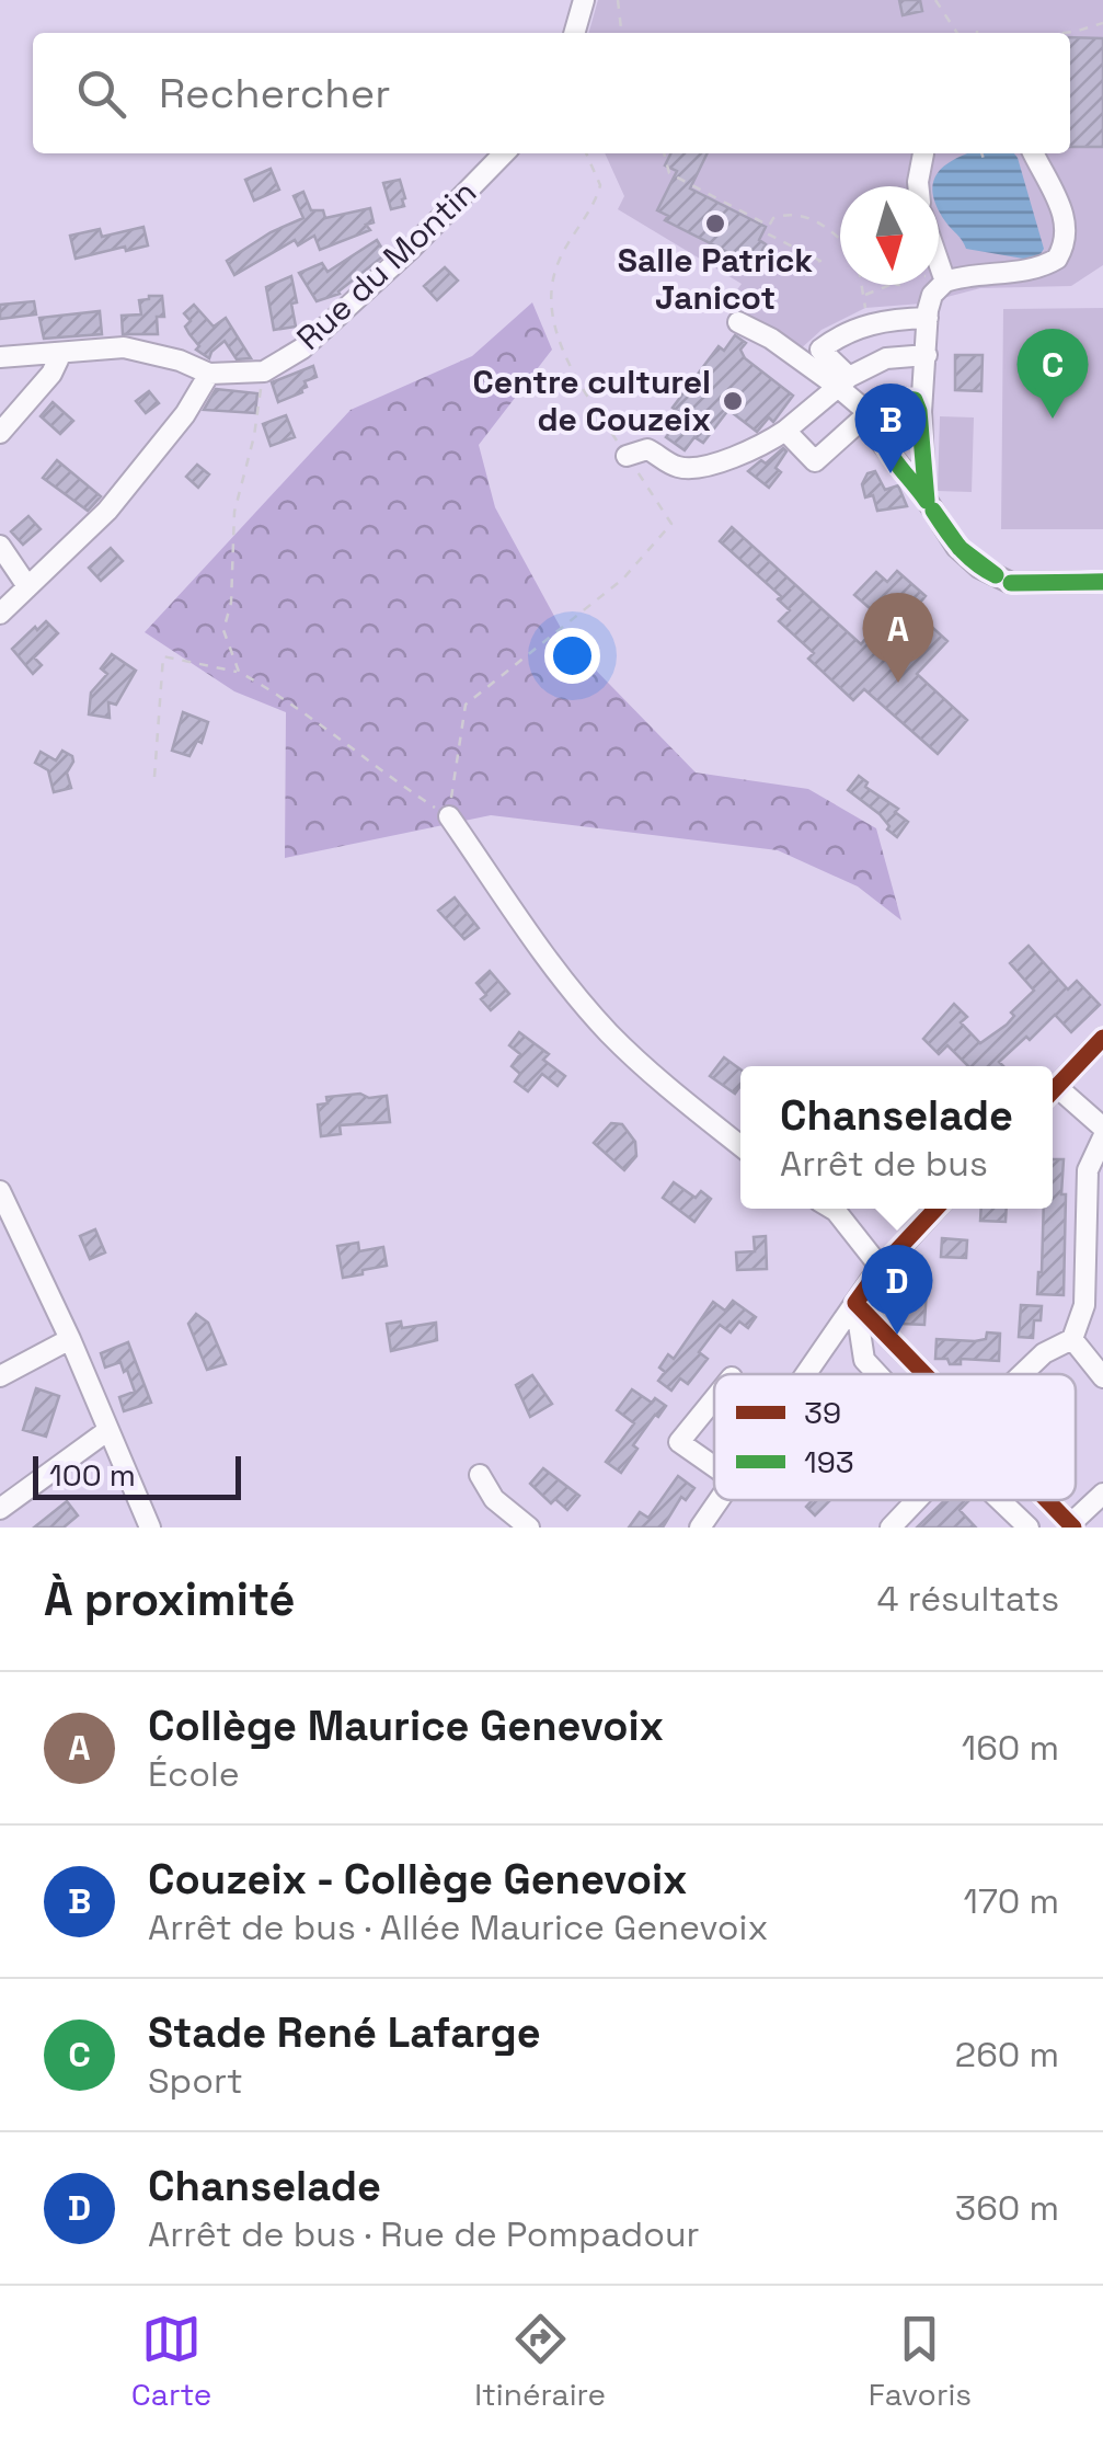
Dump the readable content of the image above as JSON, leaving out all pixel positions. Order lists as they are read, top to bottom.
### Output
{
  "streets": {
    "street": ["Rue du Montin"]
  },
  "places": ["Salle Patrick Janicot", "Centre culturel de Couzeix"],
  "lines": ["transit line 193", "transit line 39"],
  "legend": ["39", "193"],
  "scale_bar": "100 m",
  "north": "bottom",
  "page": {
    "search": "Rechercher",
    "pins": [
      "C",
      "B",
      "A",
      "D"
    ],
    "popup": ["Chanselade", "Arrêt de bus"],
    "scale": "100 m",
    "heading": ["À proximité", "4 résultats"],
    "list": [
      {
        "mark": "A",
        "name": "Collège Maurice Genevoix",
        "note": "École",
        "value": "160 m"
      },
      {
        "mark": "B",
        "name": "Couzeix - Collège Genevoix",
        "note": "Arrêt de bus · Allée Maurice Genevoix",
        "value": "170 m"
      },
      {
        "mark": "C",
        "name": "Stade René Lafarge",
        "note": "Sport",
        "value": "260 m"
      },
      {
        "mark": "D",
        "name": "Chanselade",
        "note": "Arrêt de bus · Rue de Pompadour",
        "value": "360 m"
      }
    ],
    "nav": ["Carte", "Itinéraire", "Favoris"]
  }
}
